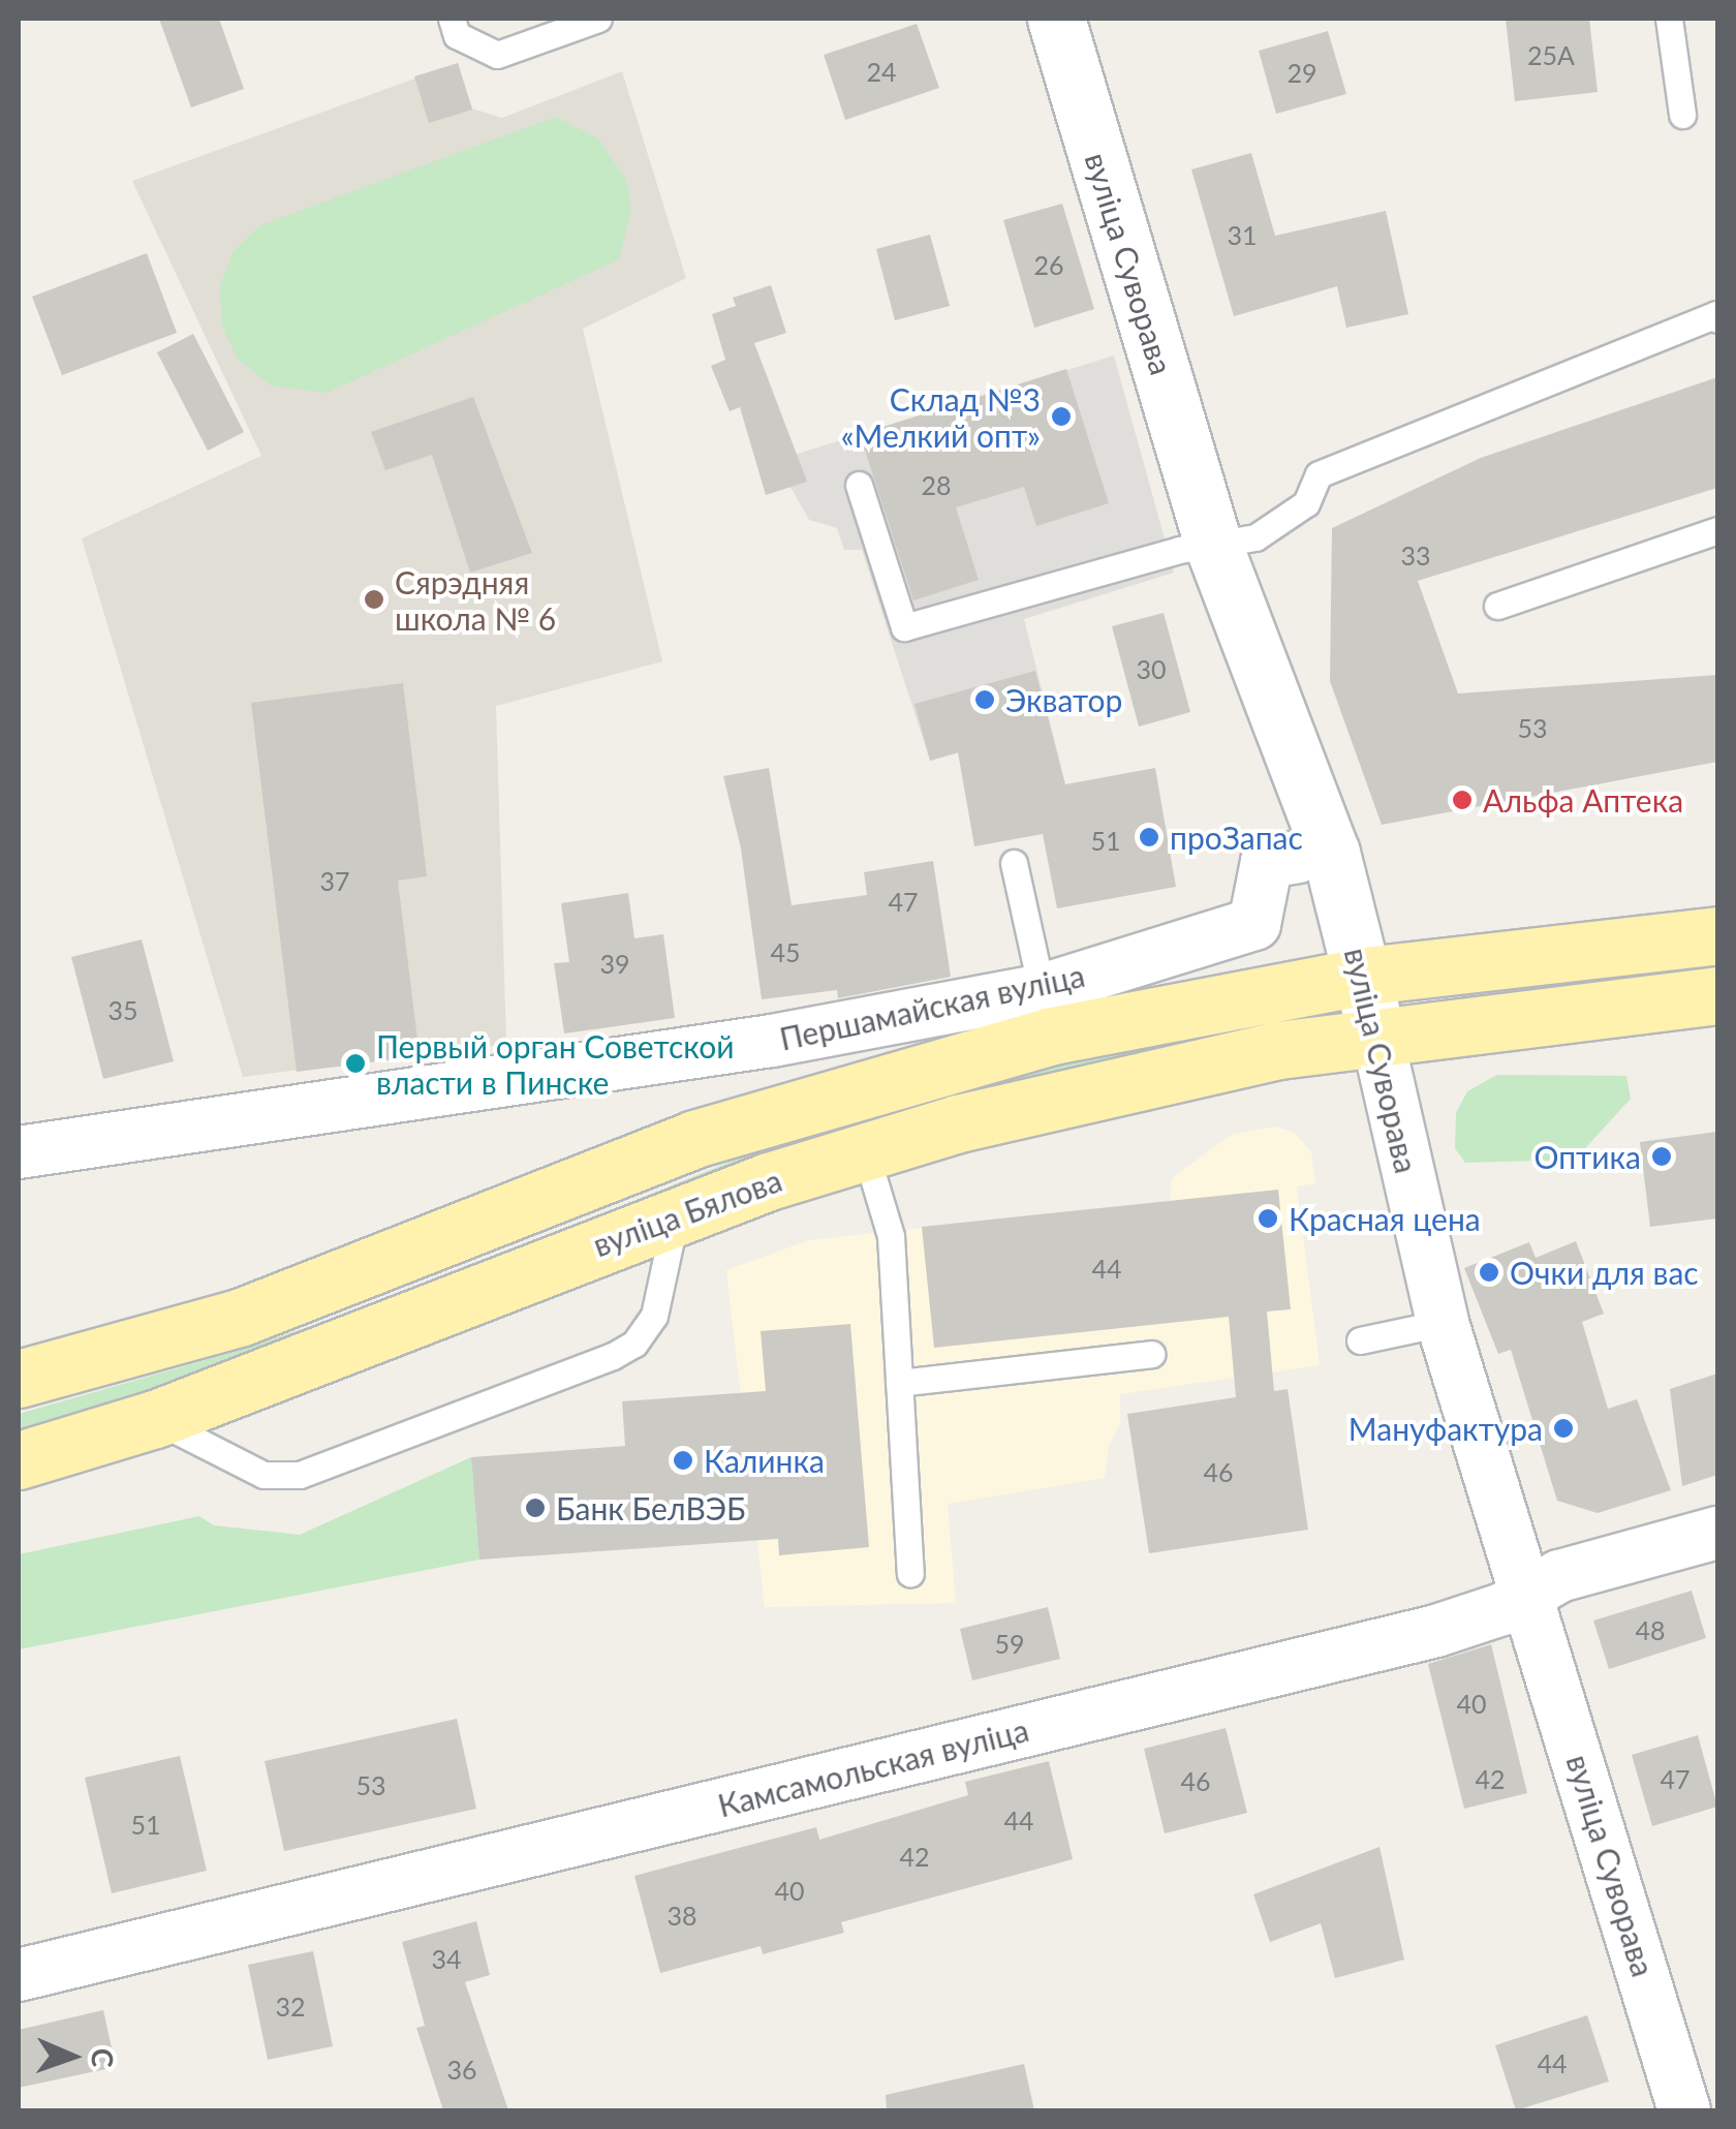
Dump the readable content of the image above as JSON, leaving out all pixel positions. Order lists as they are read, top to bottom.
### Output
{
  "streets": {
    "main road": ["вуліца Бялова"],
    "street": ["вуліца Суворава", "Першамайская вуліца", "Камсамольская вуліца"]
  },
  "crossings": [
    ["вуліца Суворава", "вуліца Бялова"],
    ["вуліца Суворава", "Камсамольская вуліца"],
    ["Першамайская вуліца", "вуліца Бялова"]
  ],
  "places": [
    "Склад №3 «Мелкий опт»",
    "Сярэдняя школа № 6",
    "Экватор",
    "Альфа Аптека",
    "проЗапас",
    "Первый орган Советской власти в Пинске",
    "Оптика",
    "Красная цена",
    "Очки для вас",
    "Мануфактура",
    "Калинка",
    "Банк БелВЭБ"
  ],
  "house_numbers": [
    "25А",
    "24",
    "29",
    "31",
    "26",
    "28",
    "33",
    "30",
    "53",
    "51",
    "37",
    "47",
    "45",
    "39",
    "35",
    "44",
    "46",
    "48",
    "59",
    "40",
    "42",
    "47",
    "46",
    "53",
    "44",
    "51",
    "42",
    "40",
    "38",
    "34",
    "32",
    "44",
    "36"
  ],
  "north": "right"
}
